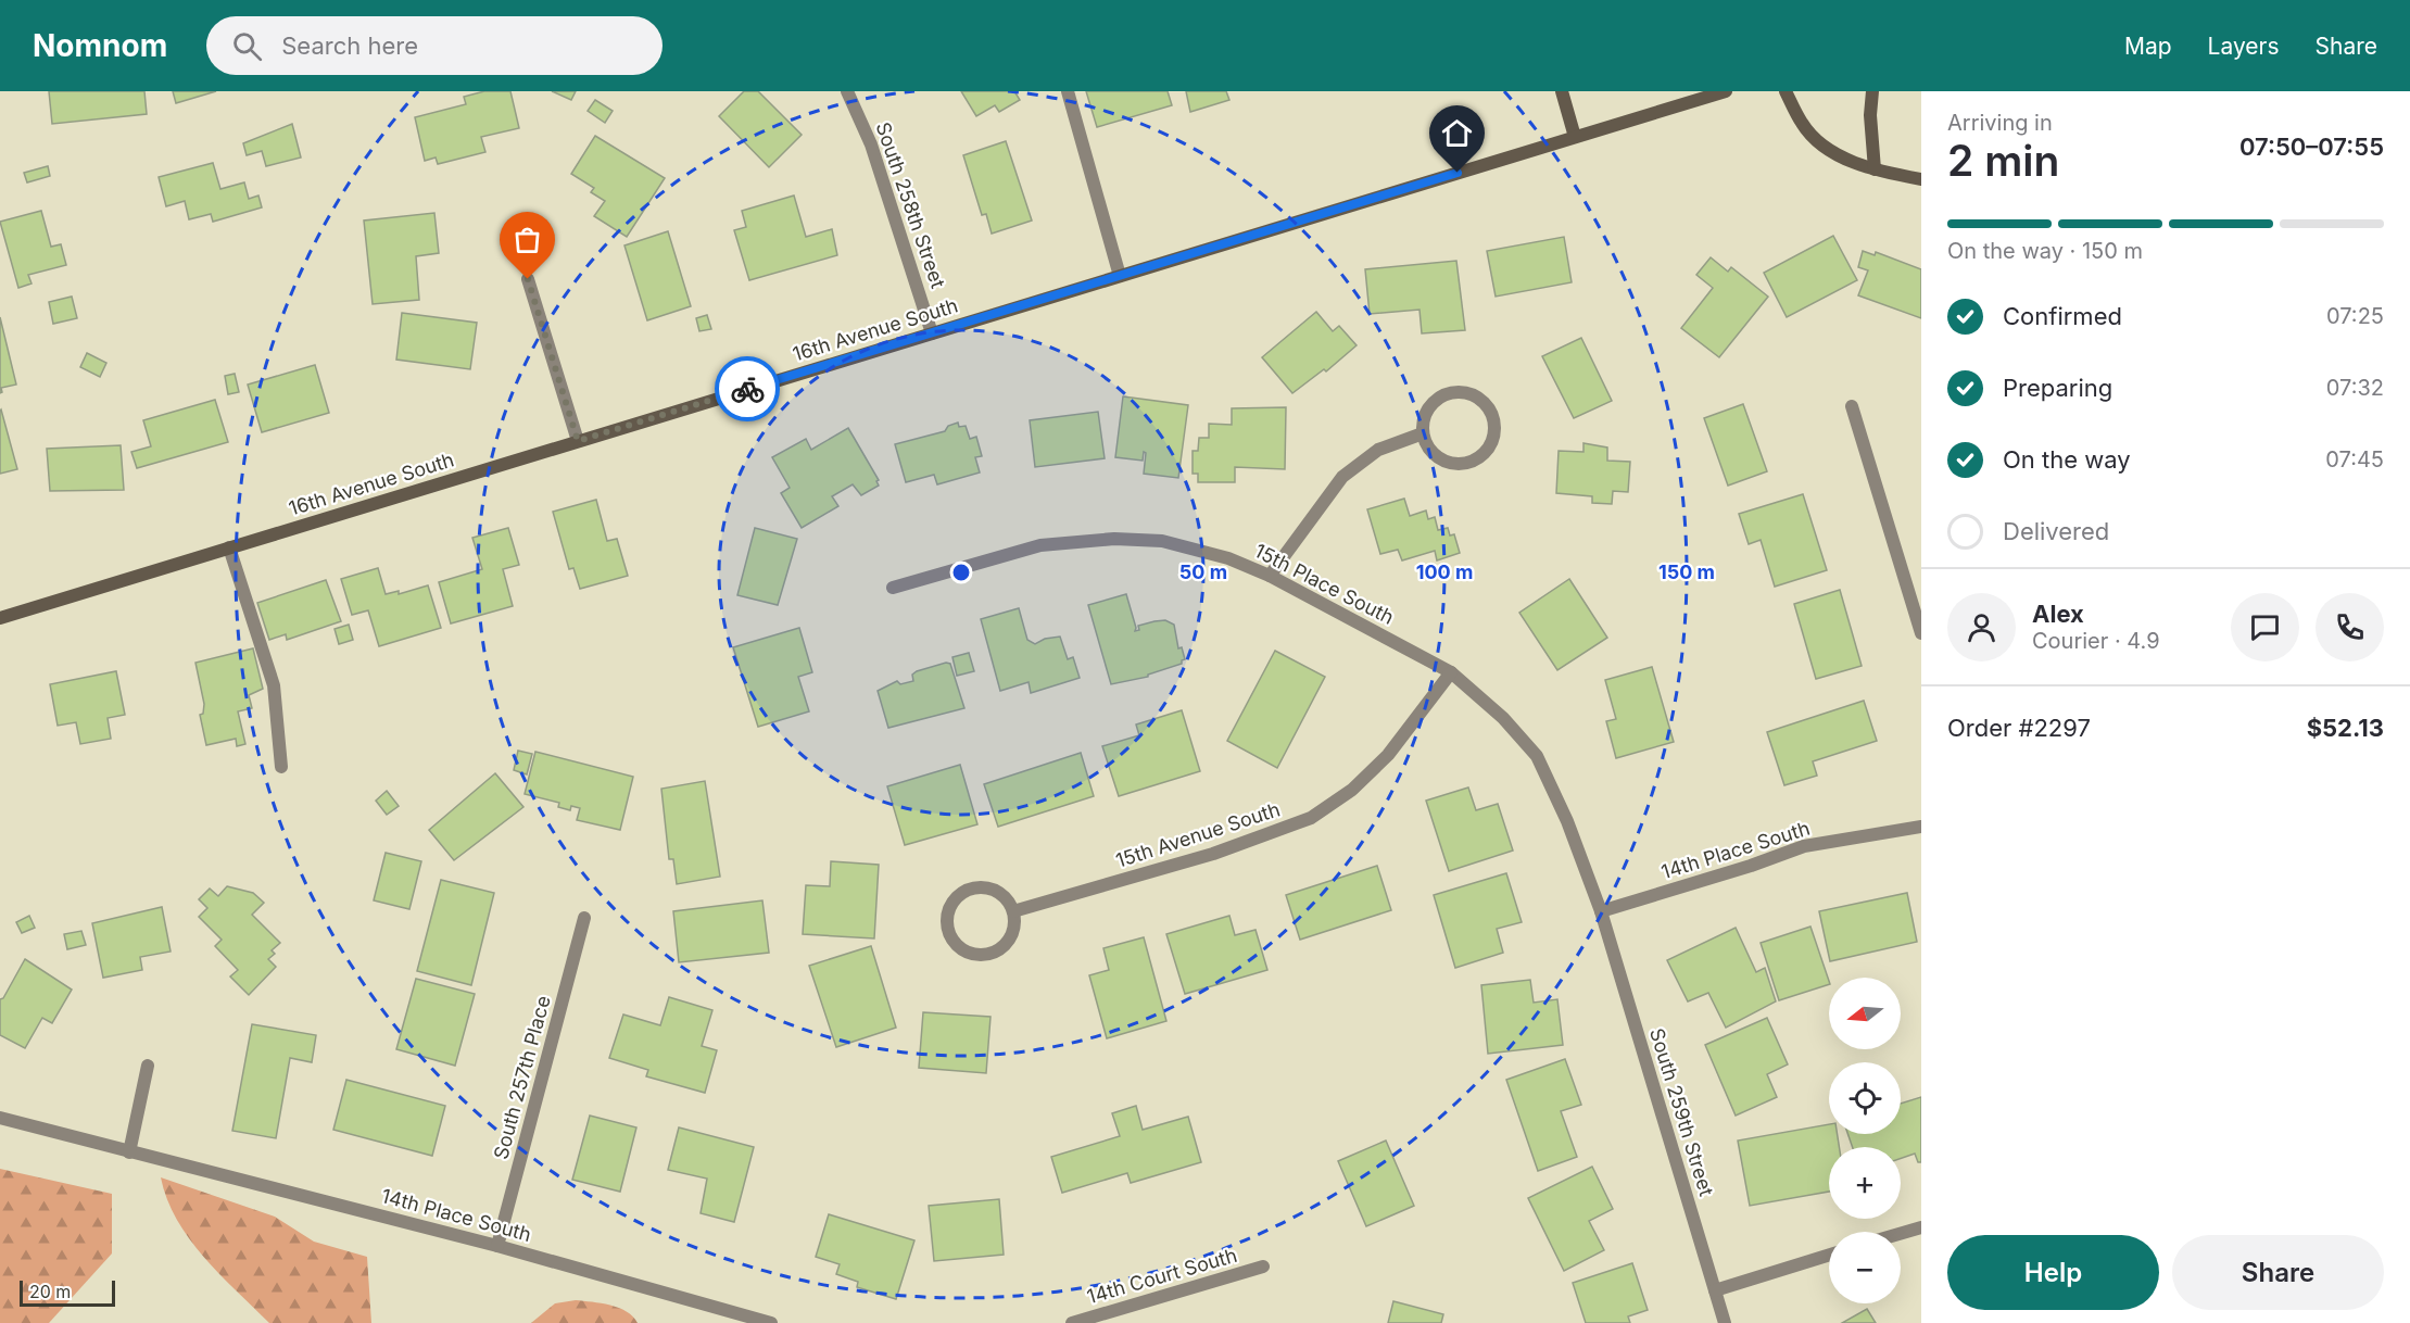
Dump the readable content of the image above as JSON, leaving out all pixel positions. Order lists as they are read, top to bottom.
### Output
{
  "streets": {
    "main road": ["16th Avenue South"],
    "street": [
      "South 258th Street",
      "15th Place South",
      "15th Avenue South",
      "14th Place South",
      "South 257th Place",
      "South 259th Street",
      "14th Court South"
    ]
  },
  "crossings": [
    ["South 258th Street", "16th Avenue South"],
    ["15th Place South", "15th Avenue South"],
    ["15th Place South", "14th Place South"],
    ["15th Place South", "South 259th Street"],
    ["14th Place South", "South 257th Place"],
    ["14th Place South", "South 259th Street"]
  ],
  "scale_bar": "20 m",
  "north": "left",
  "page": {
    "header": "Nomnom",
    "search": "Search here",
    "nav": ["Map", "Layers", "Share"],
    "heading": ["2 min", "Arriving in", "07:50–07:55"],
    "panel": [
      "Alex",
      "Courier · 4.9",
      "Order #2297",
      "$52.13"
    ],
    "bar": "On the way · 150 m",
    "list": [
      ["Confirmed", "07:25"],
      ["Preparing", "07:32"],
      ["On the way", "07:45"],
      "Delivered"
    ],
    "map_buttons": ["+", "−"],
    "buttons": ["Help", "Share"],
    "scale": "20 m"
  },
  "rings": ["50 m", "100 m", "150 m"]
}
